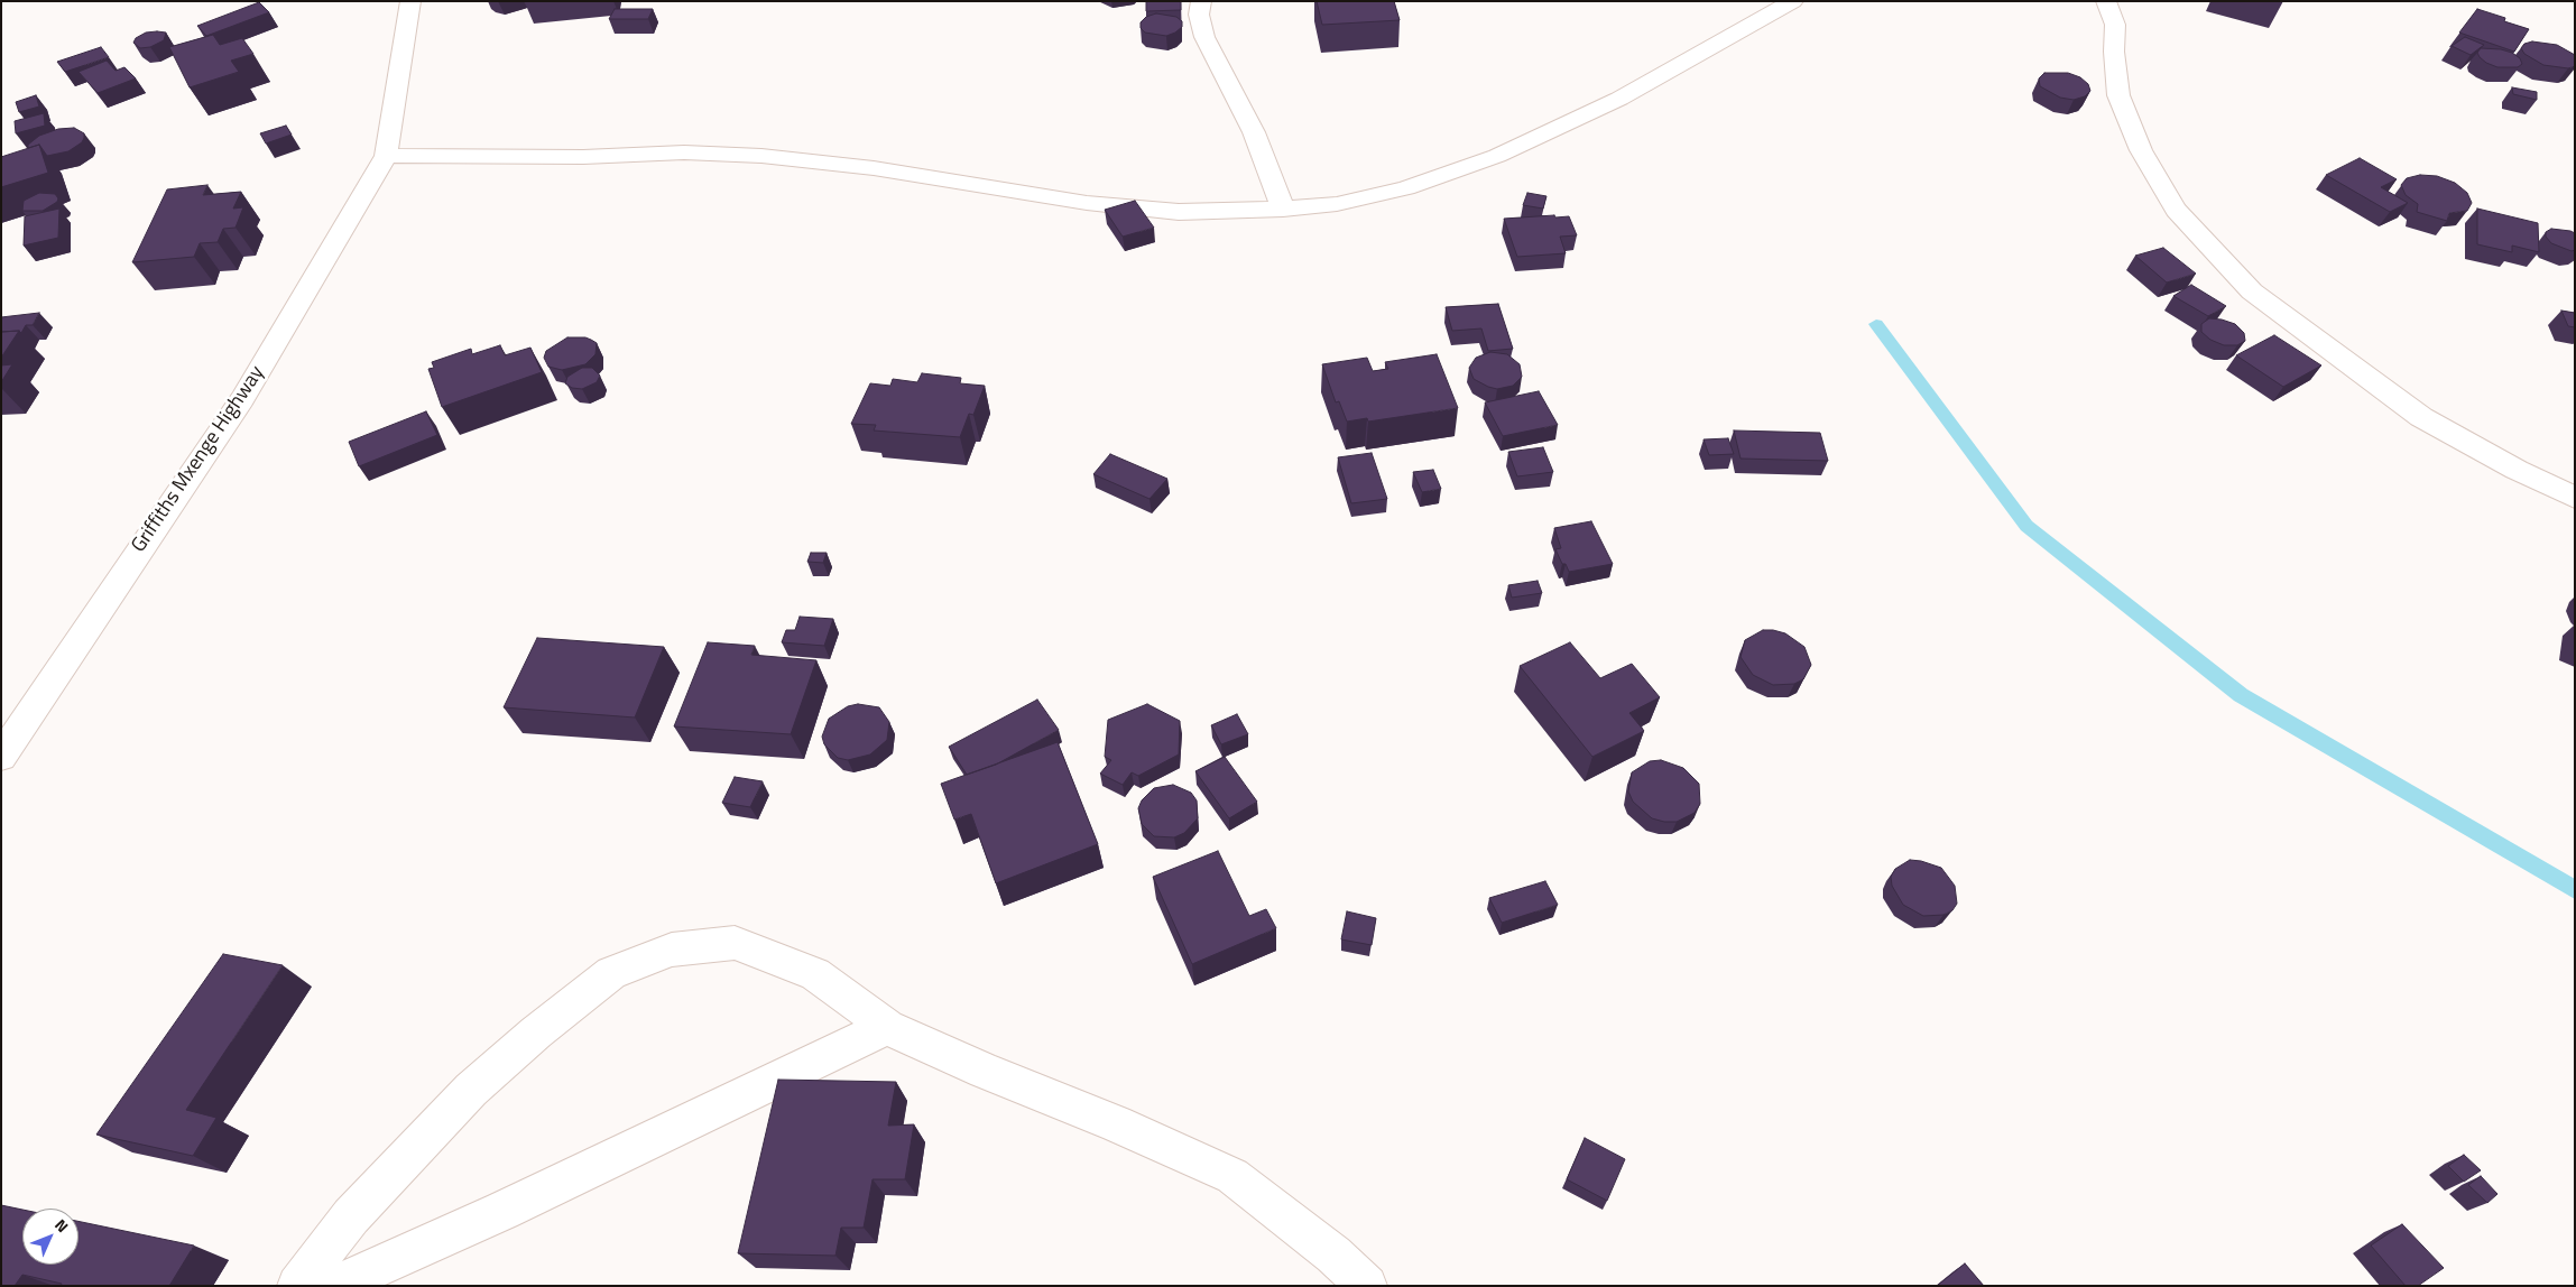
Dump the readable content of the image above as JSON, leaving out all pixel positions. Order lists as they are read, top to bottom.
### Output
{
  "streets": {
    "street": ["Griffiths Mxenge Highway"]
  },
  "north": "top right"
}
